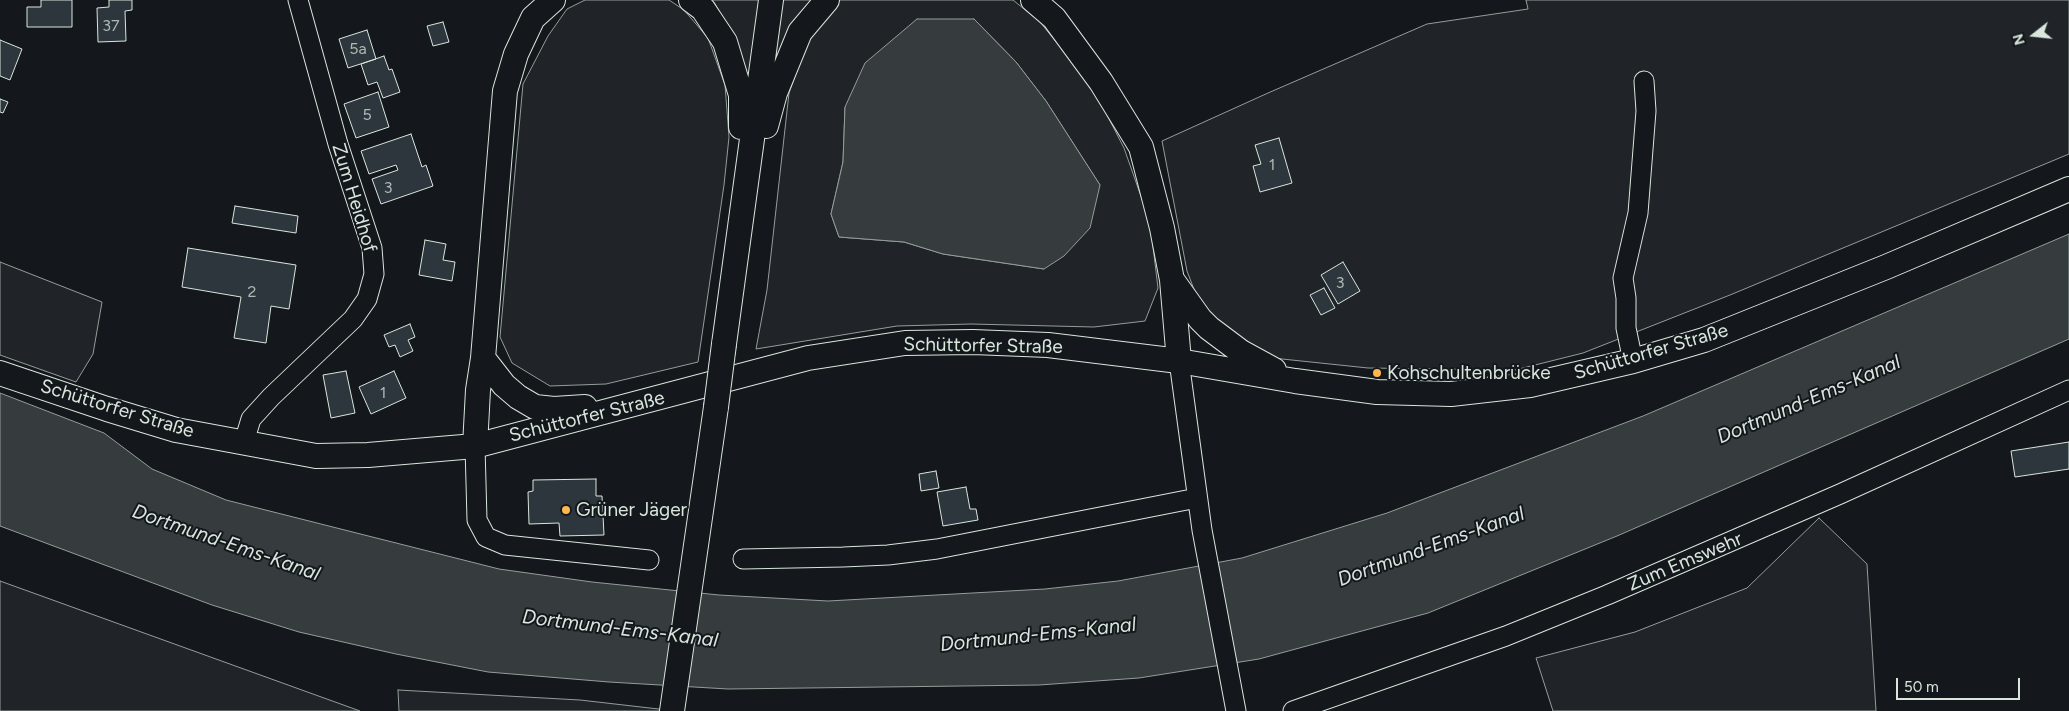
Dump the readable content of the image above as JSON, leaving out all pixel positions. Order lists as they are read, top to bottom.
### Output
{
  "streets": {
    "main road": ["Schüttorfer Straße"],
    "street": ["Zum Heidhof", "Zum Emswehr"]
  },
  "crossings": [
    ["Zum Heidhof", "Schüttorfer Straße"]
  ],
  "water": ["Dortmund-Ems-Kanal"],
  "places": ["Kohschultenbrücke", "Grüner Jäger"],
  "house_numbers": [
    "37",
    "5a",
    "5",
    "1",
    "3",
    "3",
    "2",
    "1"
  ],
  "scale_bar": "50 m",
  "north": "left"
}
